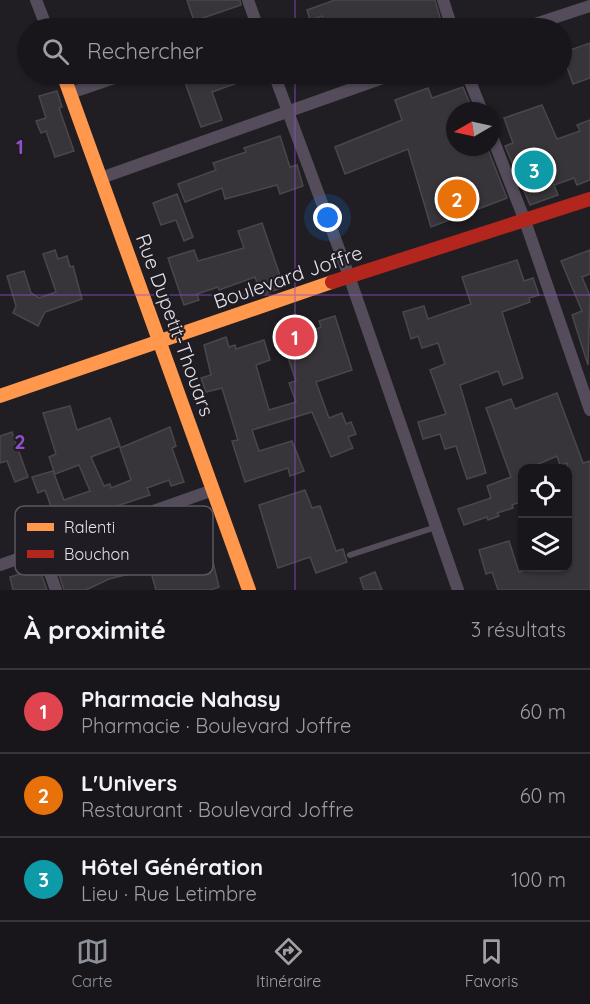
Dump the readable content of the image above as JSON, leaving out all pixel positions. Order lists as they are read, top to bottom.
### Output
{
  "streets": {
    "street": ["Boulevard Joffre", "Rue Dupetit-Thouars"]
  },
  "crossings": [
    ["Boulevard Joffre", "Rue Dupetit-Thouars"]
  ],
  "legend": ["Ralenti", "Bouchon"],
  "north": "left",
  "page": {
    "search": "Rechercher",
    "pins": ["3", "2", "1"],
    "heading": ["À proximité", "3 résultats"],
    "list": [
      {
        "mark": "1",
        "name": "Pharmacie Nahasy",
        "note": "Pharmacie · Boulevard Joffre",
        "value": "60 m"
      },
      {
        "mark": "2",
        "name": "L'Univers",
        "note": "Restaurant · Boulevard Joffre",
        "value": "60 m"
      },
      {
        "mark": "3",
        "name": "Hôtel Génération",
        "note": "Lieu · Rue Letimbre",
        "value": "100 m"
      }
    ],
    "nav": ["Carte", "Itinéraire", "Favoris"]
  },
  "grid": {
    "rows": ["1", "2"]
  }
}
